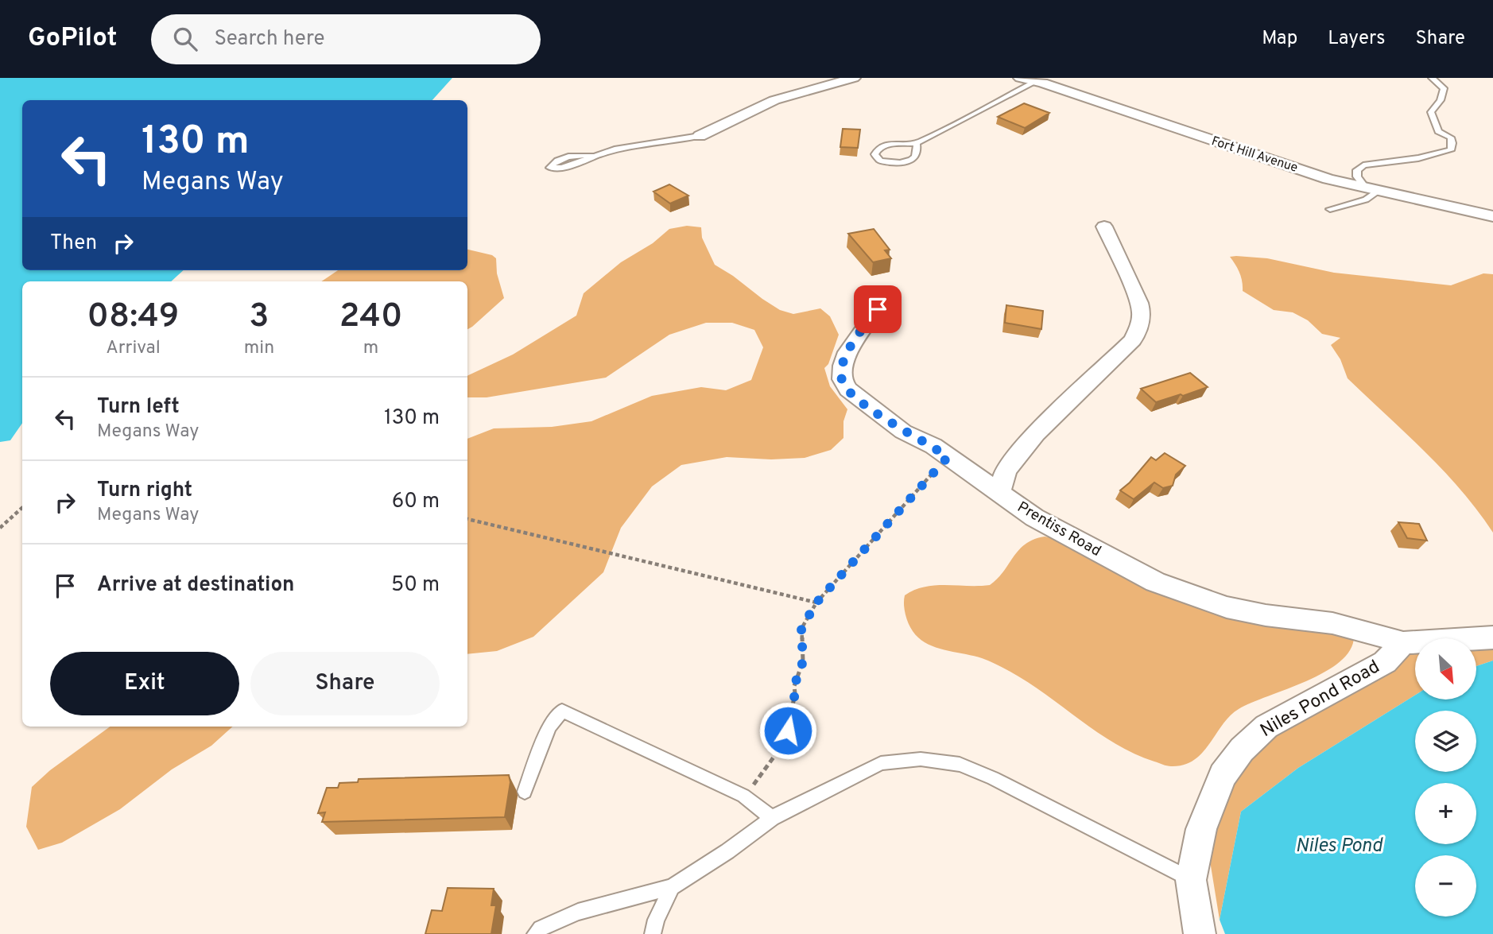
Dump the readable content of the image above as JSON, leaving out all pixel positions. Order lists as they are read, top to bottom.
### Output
{
  "streets": {
    "street": ["Fort Hill Avenue", "Prentiss Road", "Niles Pond Road"]
  },
  "crossings": [
    ["Prentiss Road", "Niles Pond Road"]
  ],
  "water": ["Niles Pond"],
  "north": "bottom right",
  "page": {
    "header": "GoPilot",
    "search": "Search here",
    "nav": ["Map", "Layers", "Share"],
    "turn": ["130 m", "Megans Way"],
    "then": "Then",
    "eta": [
      "08:49",
      "Arrival",
      "3",
      "min",
      "240",
      "m"
    ],
    "list": [
      {
        "name": "Turn left",
        "note": "Megans Way",
        "value": "130 m"
      },
      {
        "name": "Turn right",
        "note": "Megans Way",
        "value": "60 m"
      },
      {
        "name": "Arrive at destination",
        "value": "50 m"
      }
    ],
    "map_buttons": ["+", "−"],
    "buttons": ["Exit", "Share"]
  }
}
